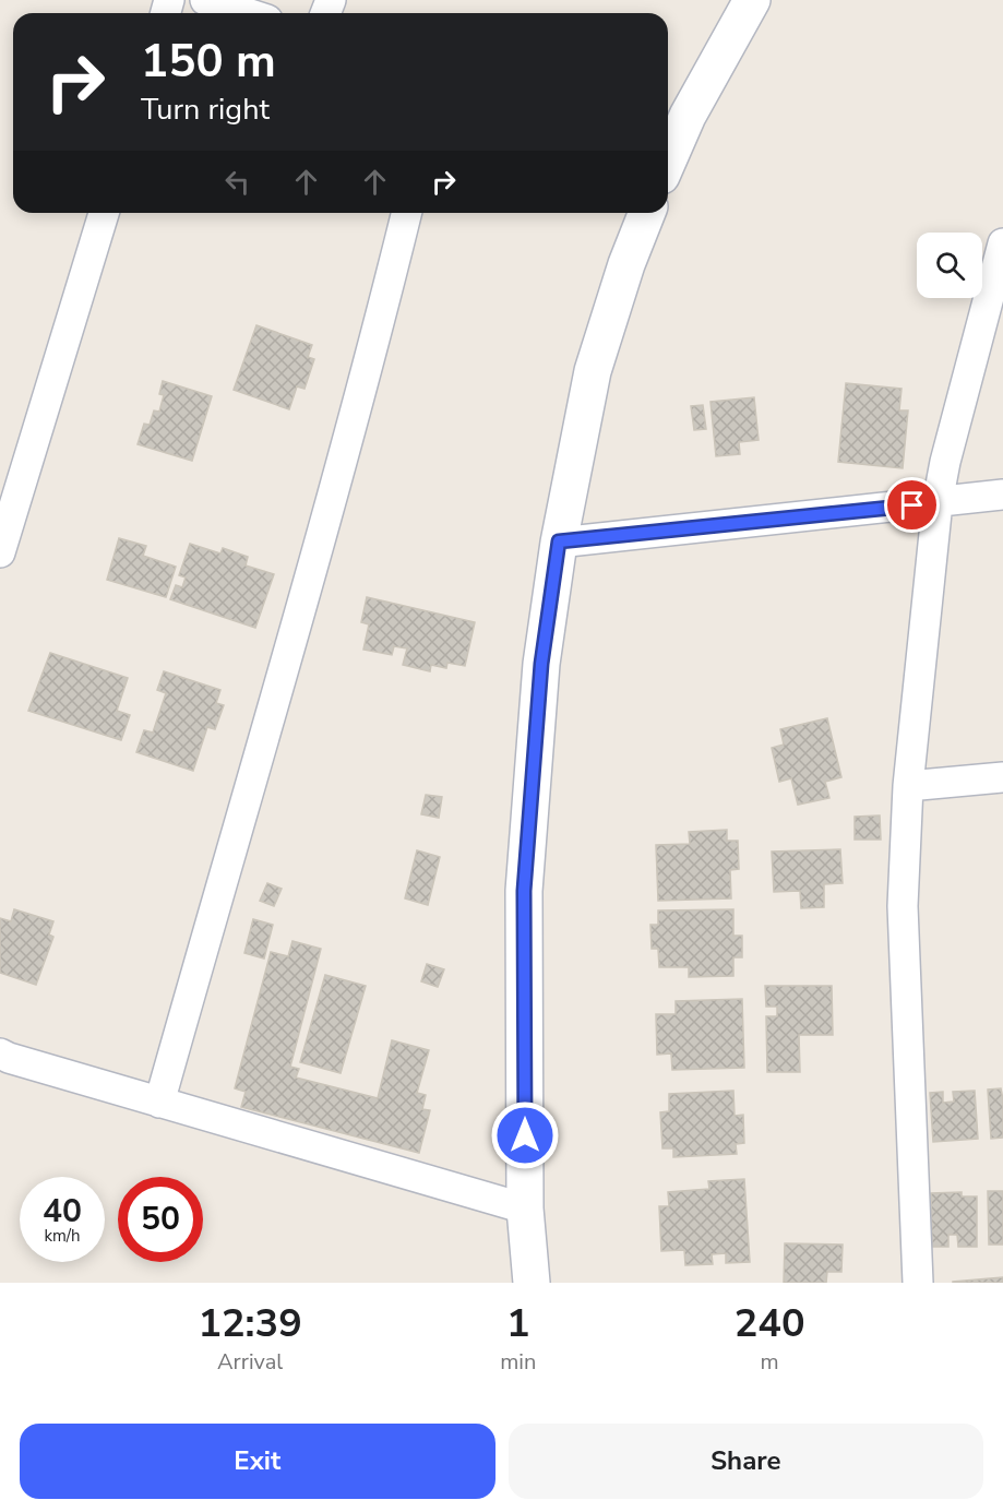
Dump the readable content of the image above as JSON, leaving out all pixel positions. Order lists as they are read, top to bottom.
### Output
{
  "page": {
    "turn": ["150 m", "Turn right"],
    "speed": "40 km/h",
    "limit": "50",
    "eta": [
      "12:39",
      "Arrival",
      "1",
      "min",
      "240",
      "m"
    ],
    "buttons": ["Exit", "Share"]
  }
}
